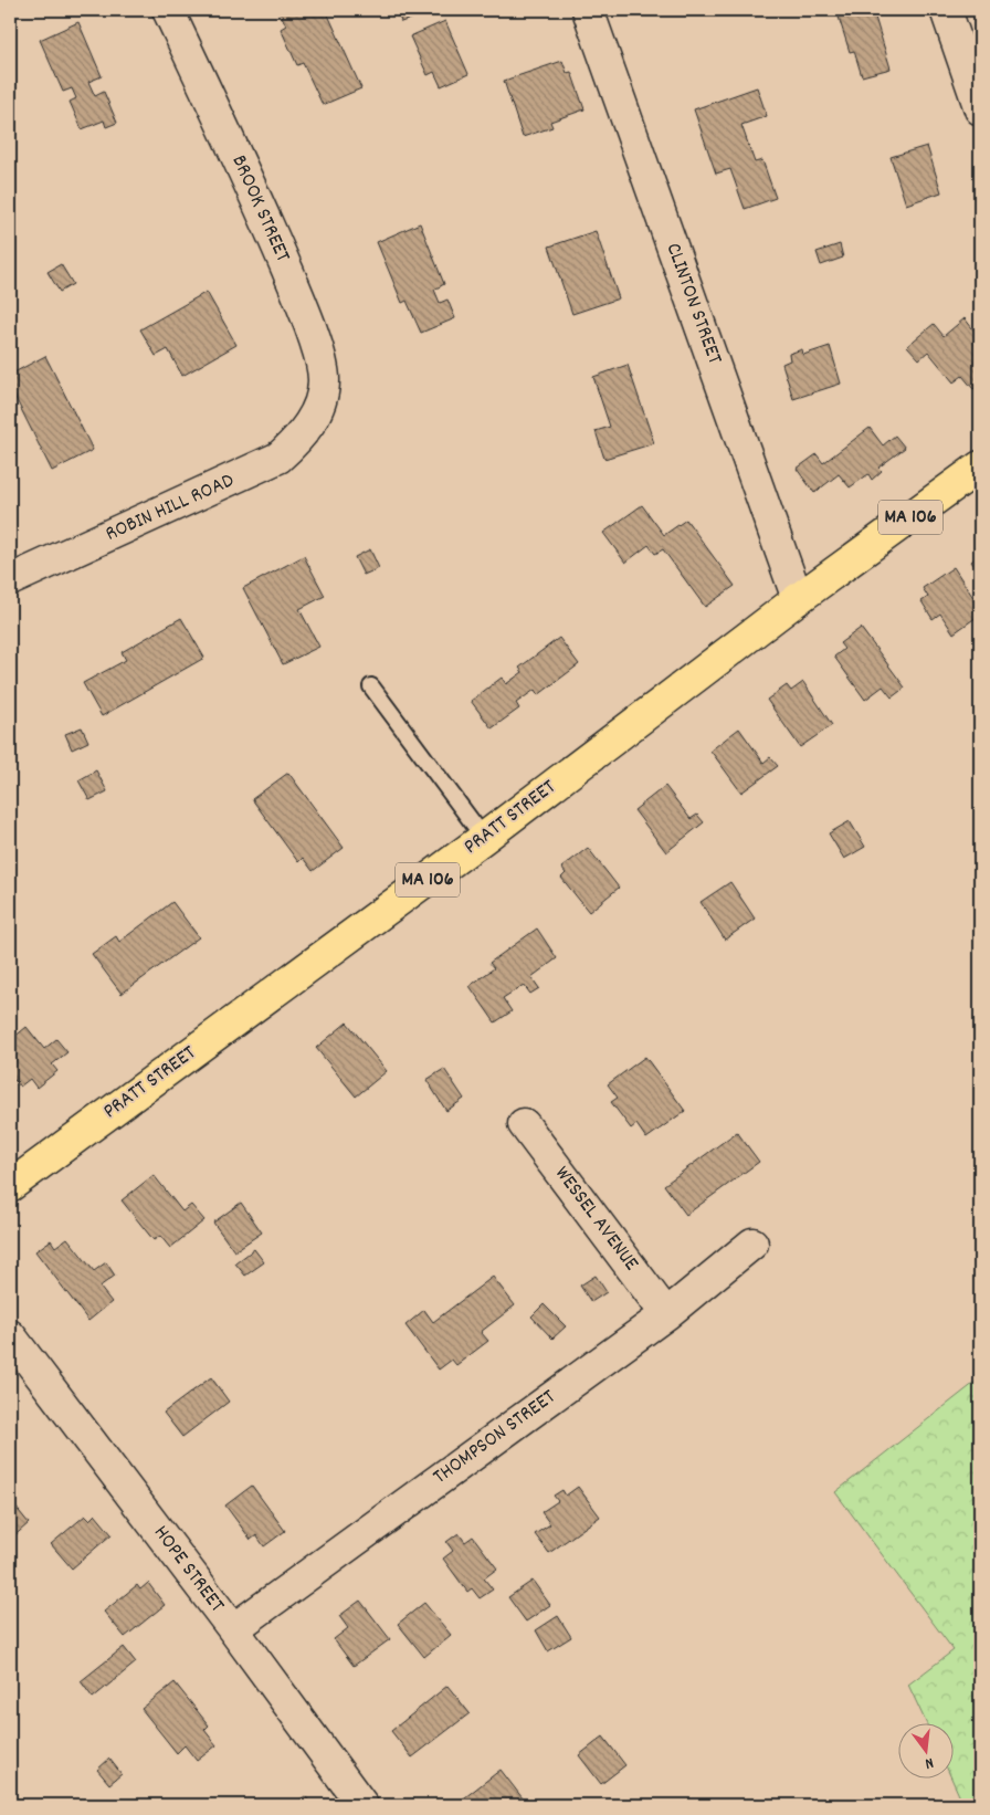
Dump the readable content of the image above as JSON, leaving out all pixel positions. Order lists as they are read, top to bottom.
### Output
{
  "streets": {
    "main road": ["MA 106", "PRATT STREET"],
    "street": [
      "BROOK STREET",
      "CLINTON STREET",
      "ROBIN HILL ROAD",
      "WESSEL AVENUE",
      "THOMPSON STREET",
      "HOPE STREET"
    ]
  },
  "crossings": [
    ["BROOK STREET", "ROBIN HILL ROAD"],
    ["CLINTON STREET", "PRATT STREET"],
    ["WESSEL AVENUE", "THOMPSON STREET"],
    ["THOMPSON STREET", "HOPE STREET"]
  ],
  "north": "bottom"
}
